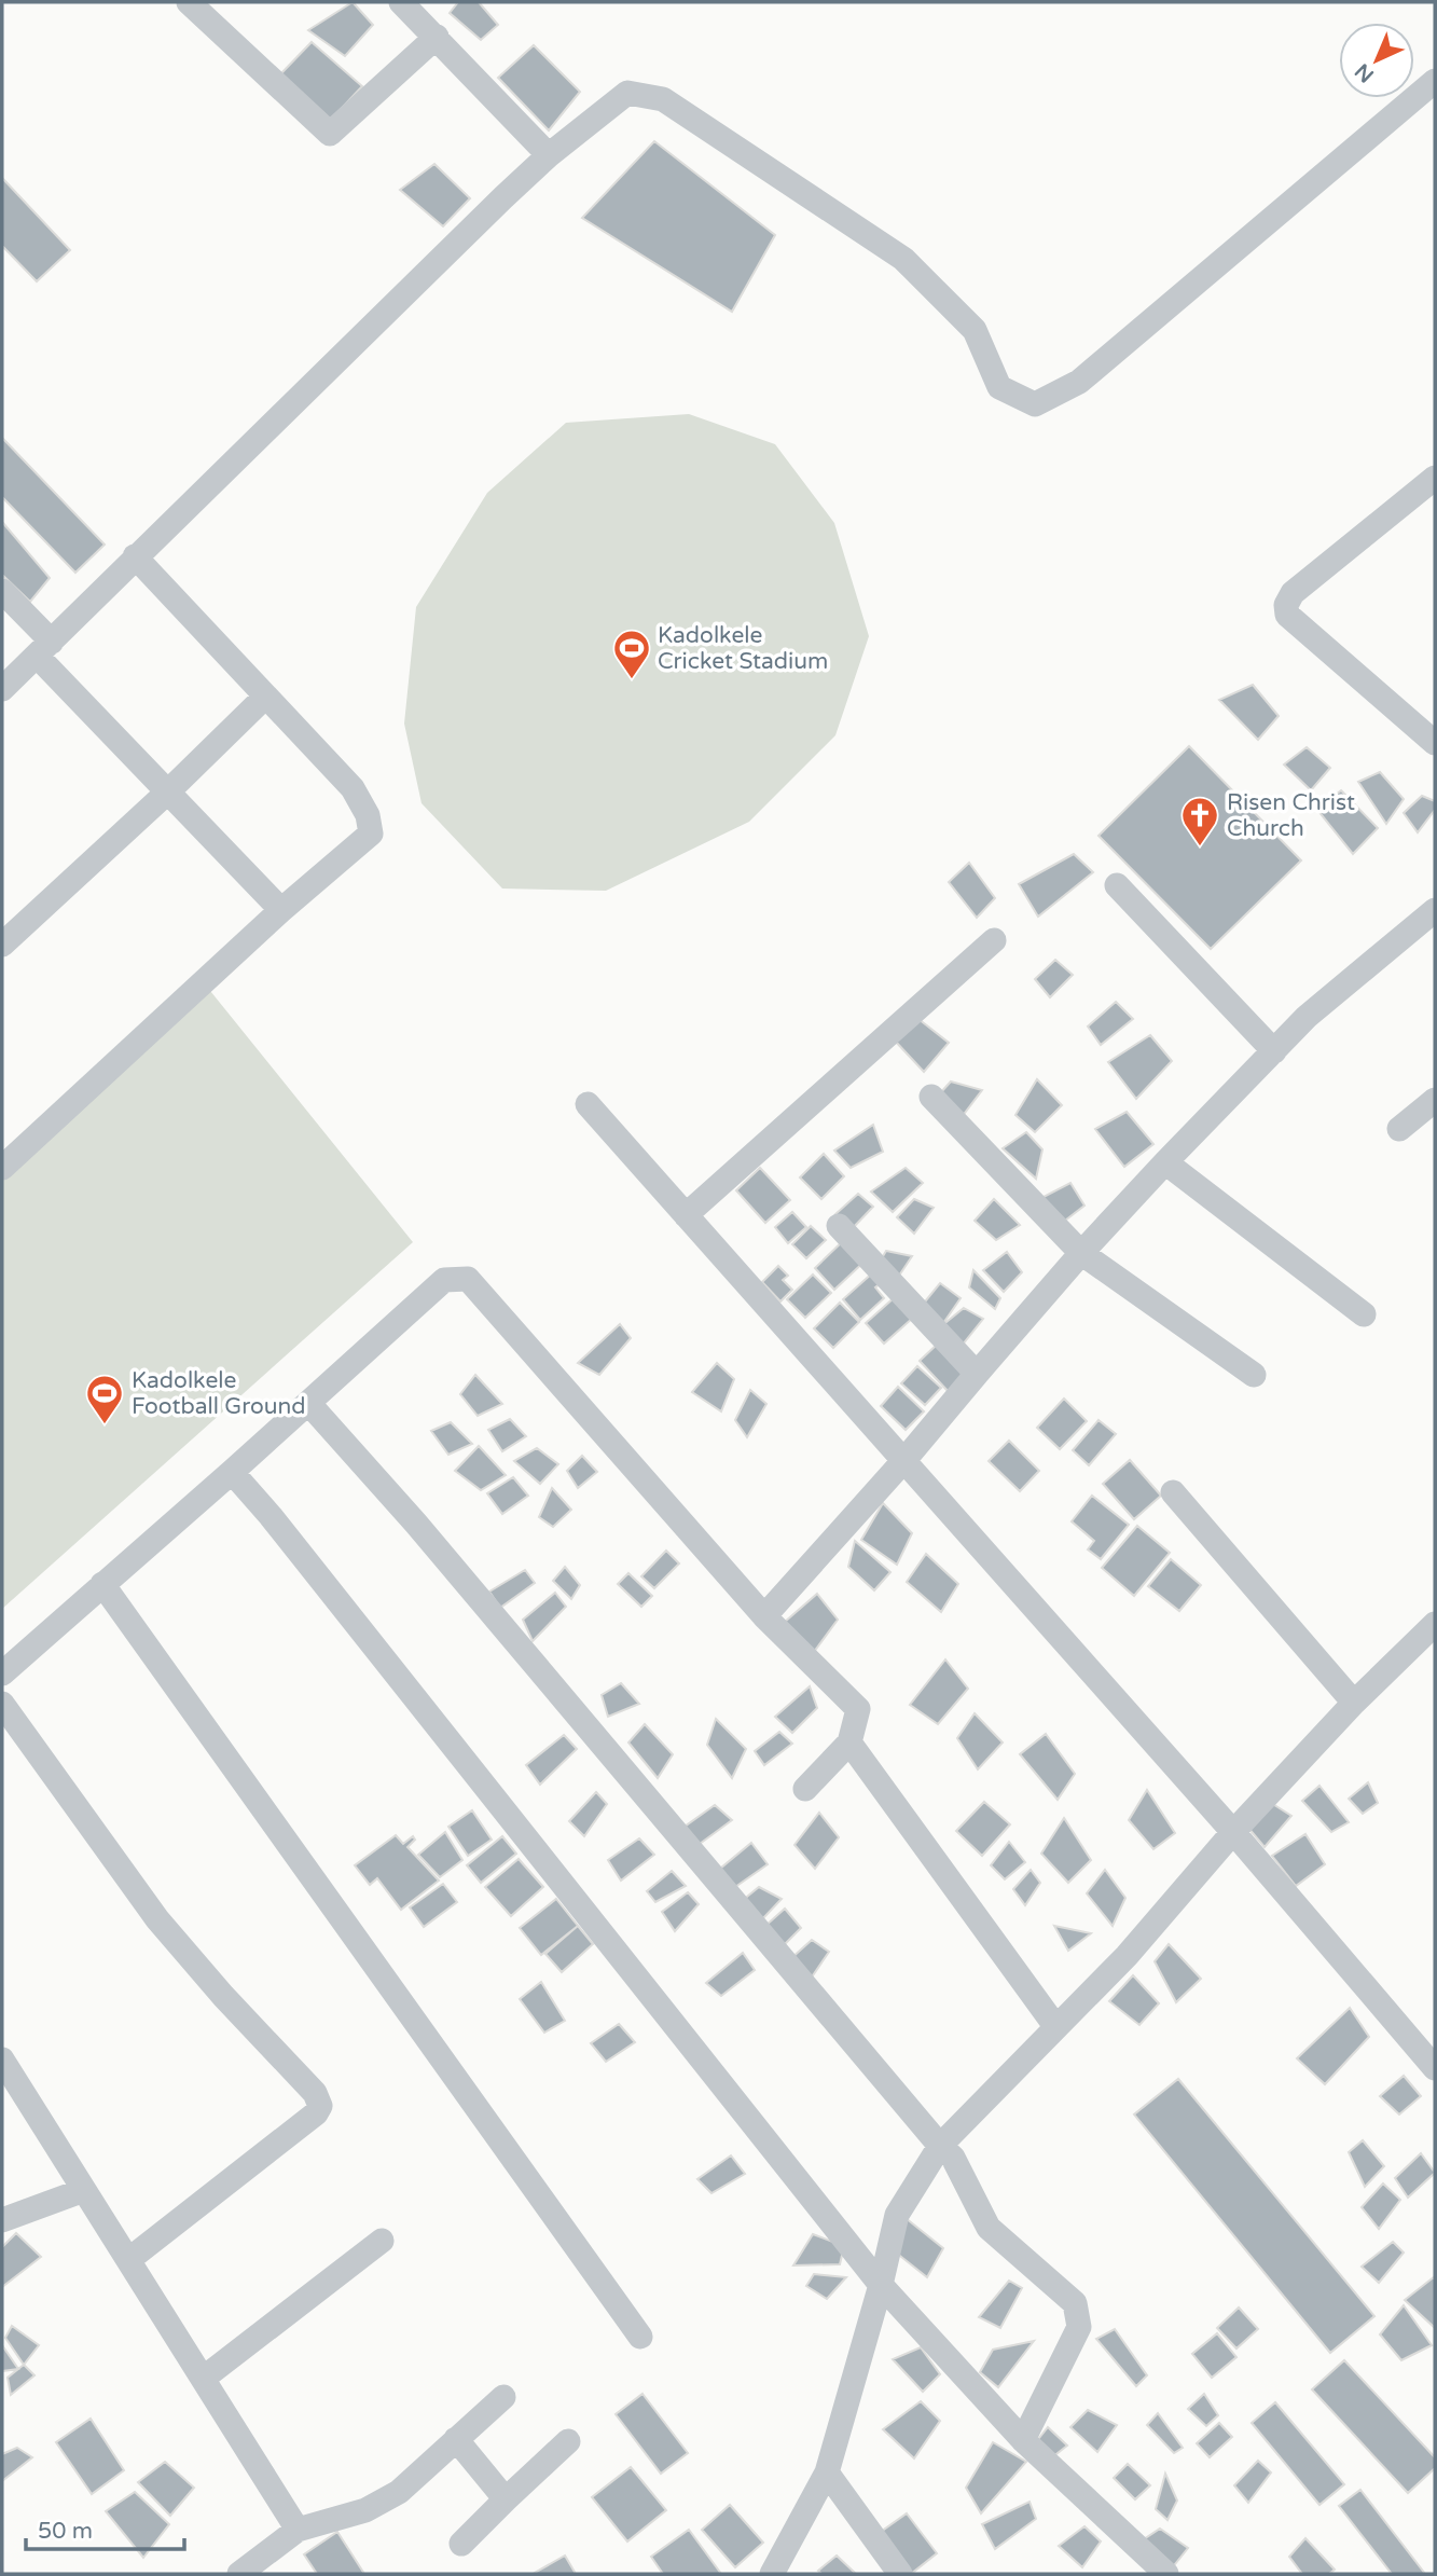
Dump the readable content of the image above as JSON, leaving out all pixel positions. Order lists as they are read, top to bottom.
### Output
{
  "places": {
    "sports": ["Kadolkele Cricket Stadium", "Kadolkele Football Ground"],
    "church": ["Risen Christ Church"]
  },
  "scale_bar": "50 m",
  "north": "bottom left"
}
